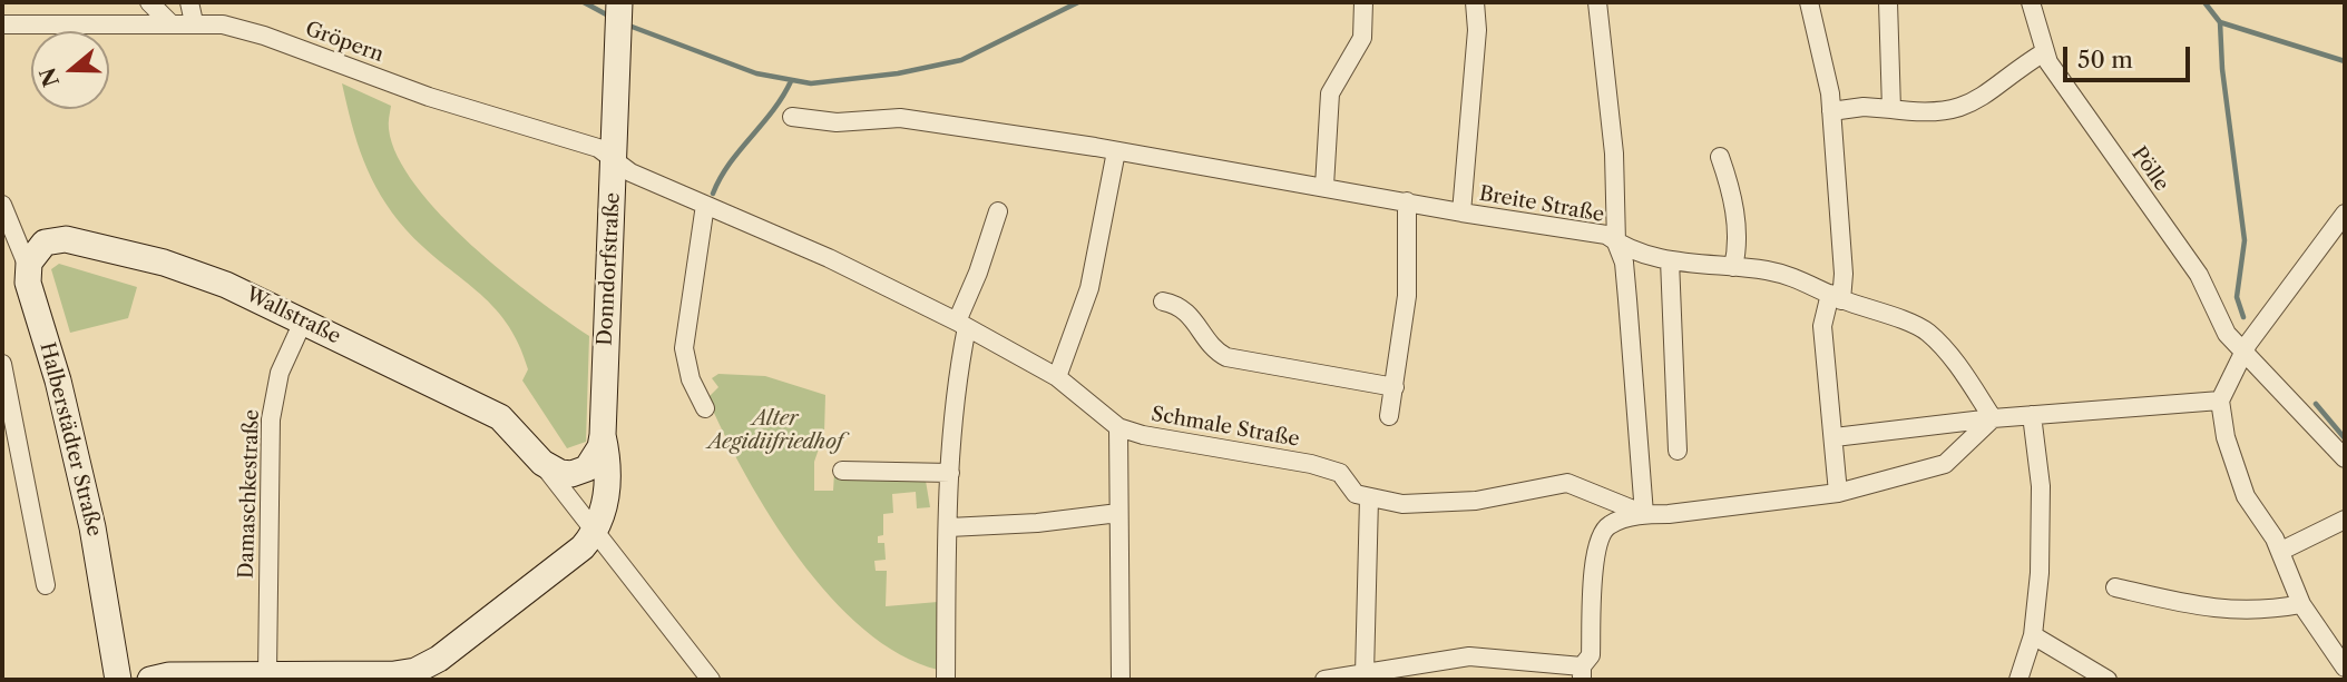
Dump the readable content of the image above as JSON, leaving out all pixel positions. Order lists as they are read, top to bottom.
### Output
{
  "streets": {
    "main road": ["Donndorfstraße", "Wallstraße", "Halberstädter Straße"],
    "street": [
      "Gröpern",
      "Pölle",
      "Breite Straße",
      "Schmale Straße",
      "Damaschkestraße"
    ]
  },
  "crossings": [
    ["Gröpern", "Donndorfstraße"],
    ["Gröpern", "Schmale Straße"],
    ["Donndorfstraße", "Wallstraße"],
    ["Donndorfstraße", "Schmale Straße"],
    ["Wallstraße", "Halberstädter Straße"],
    ["Wallstraße", "Damaschkestraße"]
  ],
  "parks": ["Alter Aegidiifriedhof"],
  "scale_bar": "50 m",
  "north": "left"
}
